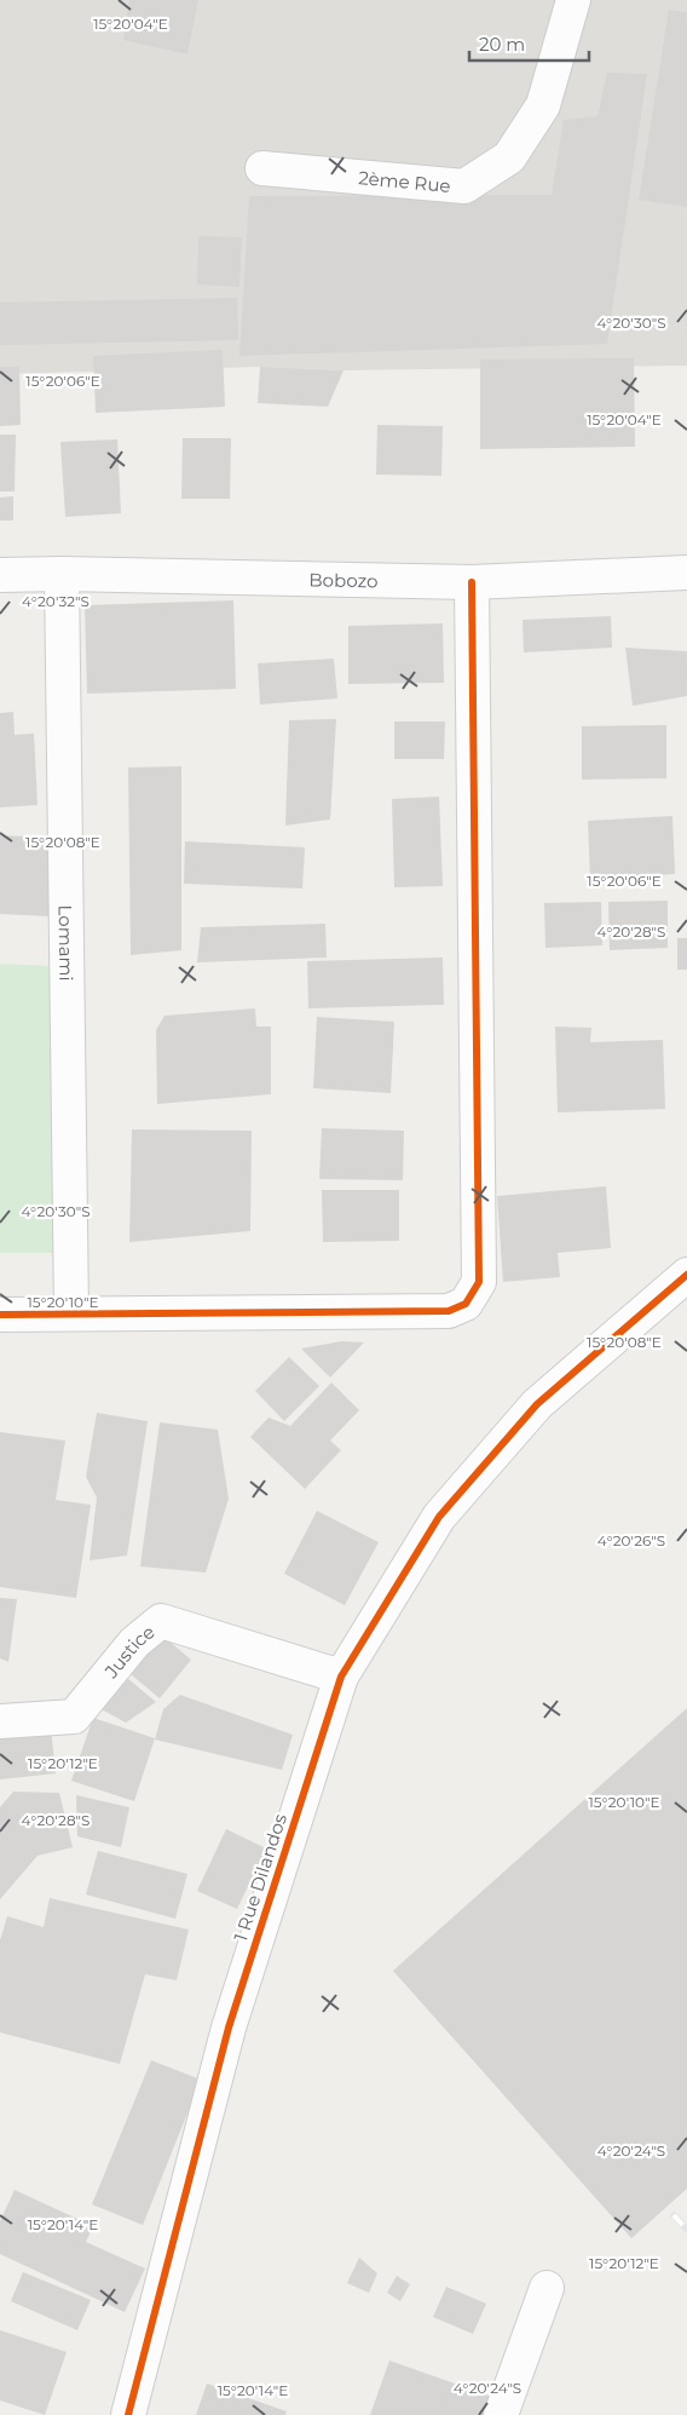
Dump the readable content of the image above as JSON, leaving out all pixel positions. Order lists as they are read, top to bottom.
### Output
{
  "streets": {
    "street": [
      "2ème Rue",
      "Bobozo",
      "Lomami",
      "Justice",
      "1 Rue Dilandos"
    ]
  },
  "crossings": [
    ["Bobozo", "Lomami"],
    ["Justice", "1 Rue Dilandos"]
  ],
  "scale_bar": "20 m",
  "coordinates": [
    "15°20'04\"E",
    "4°20'30\"S",
    "15°20'06\"E",
    "4°20'32\"S",
    "15°20'08\"E",
    "4°20'28\"S",
    "15°20'10\"E",
    "4°20'26\"S",
    "15°20'12\"E",
    "4°20'24\"S",
    "15°20'14\"E"
  ]
}
